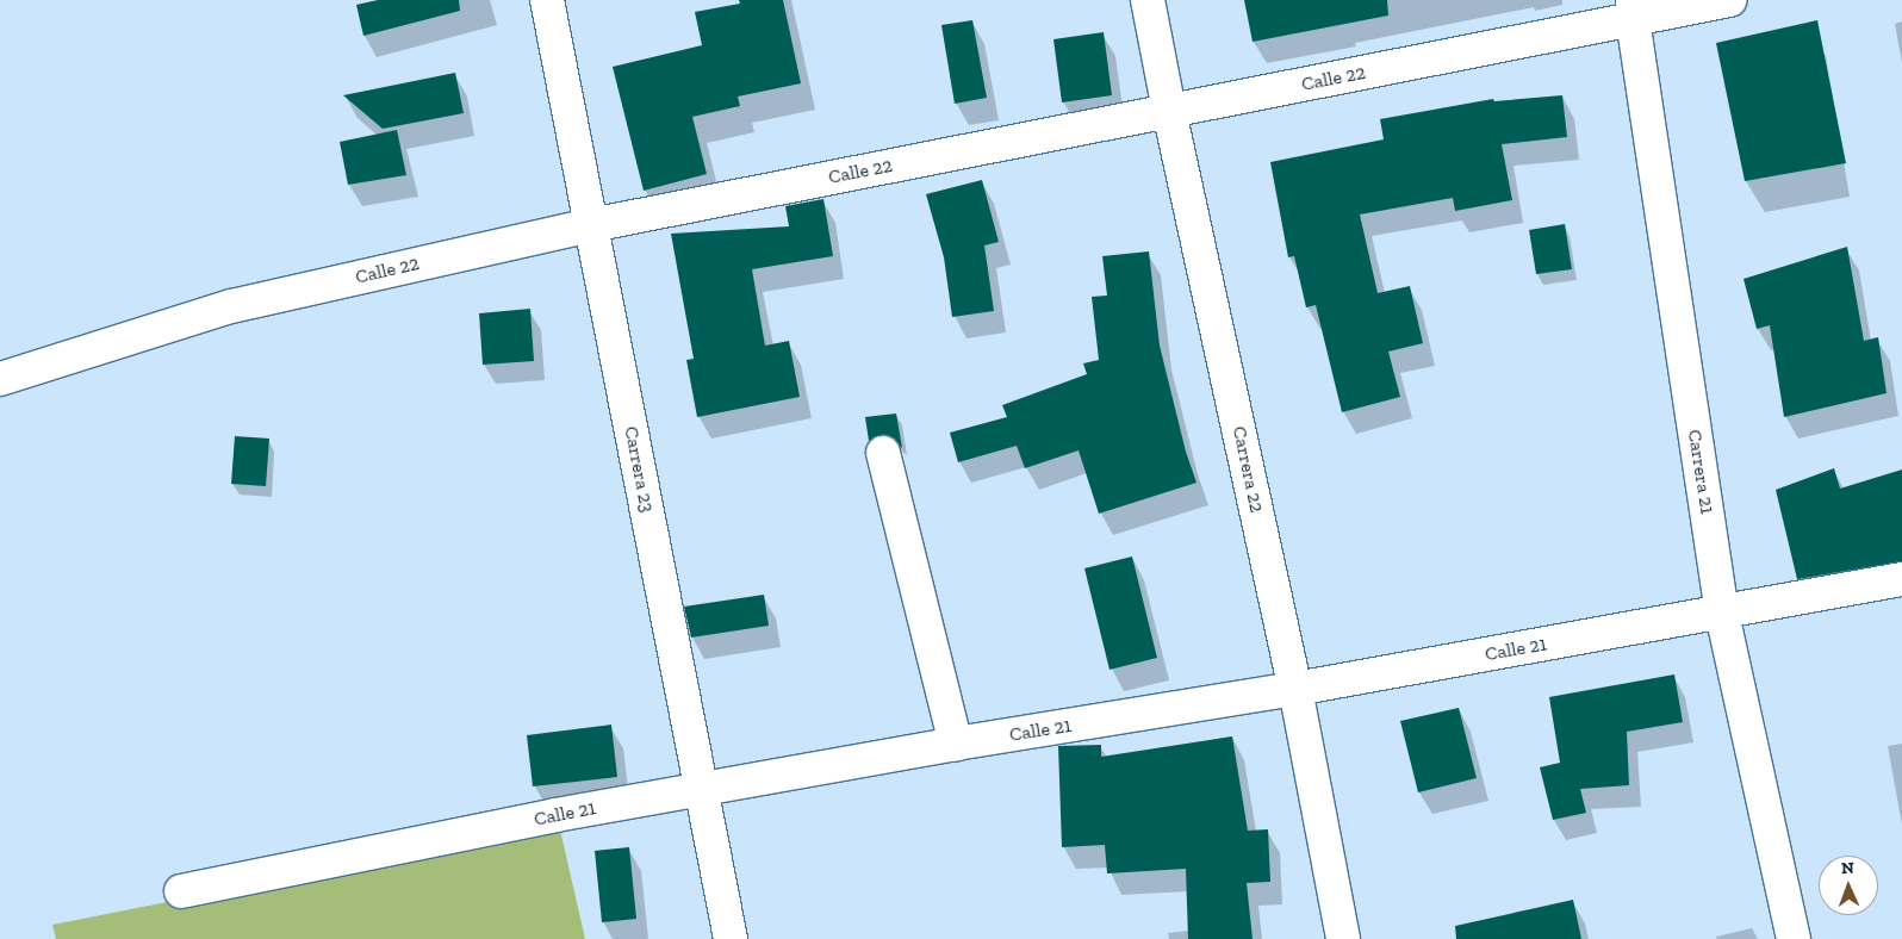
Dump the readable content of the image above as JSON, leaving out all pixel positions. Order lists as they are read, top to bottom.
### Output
{
  "streets": {
    "street": [
      "Calle 22",
      "Carrera 23",
      "Carrera 22",
      "Carrera 21",
      "Calle 21"
    ]
  },
  "crossings": [
    ["Calle 22", "Carrera 23"],
    ["Calle 22", "Carrera 22"],
    ["Calle 22", "Carrera 21"],
    ["Carrera 23", "Calle 21"],
    ["Carrera 22", "Calle 21"],
    ["Carrera 21", "Calle 21"]
  ],
  "north": "top"
}
